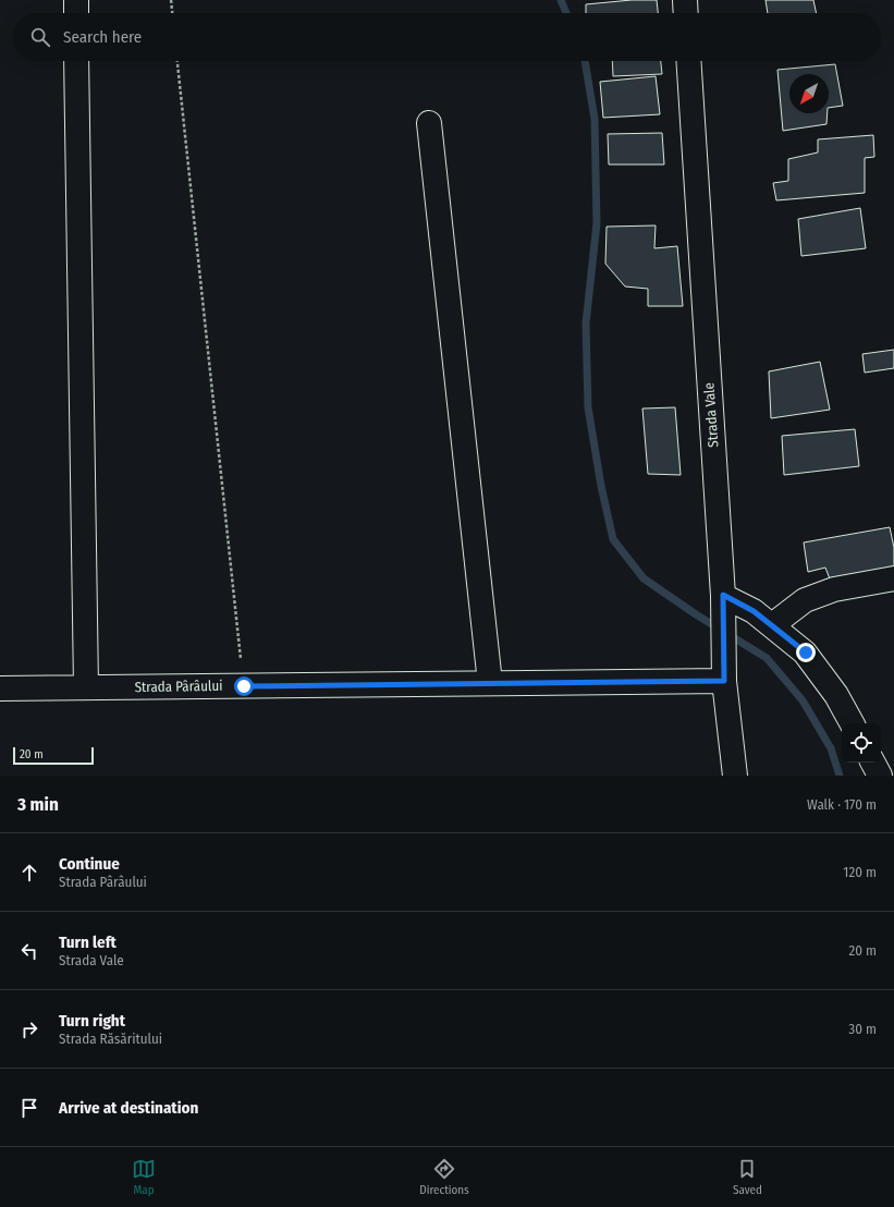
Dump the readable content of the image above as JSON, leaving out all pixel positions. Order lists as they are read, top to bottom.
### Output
{
  "streets": {
    "street": ["Strada Vale", "Strada Pârâului"]
  },
  "crossings": [
    ["Strada Vale", "Strada Pârâului"]
  ],
  "scale_bar": "20 m",
  "north": "bottom left",
  "page": {
    "search": "Search here",
    "scale": "20 m",
    "heading": ["3 min", "Walk · 170 m"],
    "list": [
      ["Continue", "Strada Pârâului", "120 m"],
      ["Turn left", "Strada Vale", "20 m"],
      ["Turn right", "Strada Răsăritului", "30 m"],
      "Arrive at destination"
    ],
    "nav": ["Map", "Directions", "Saved"]
  }
}
